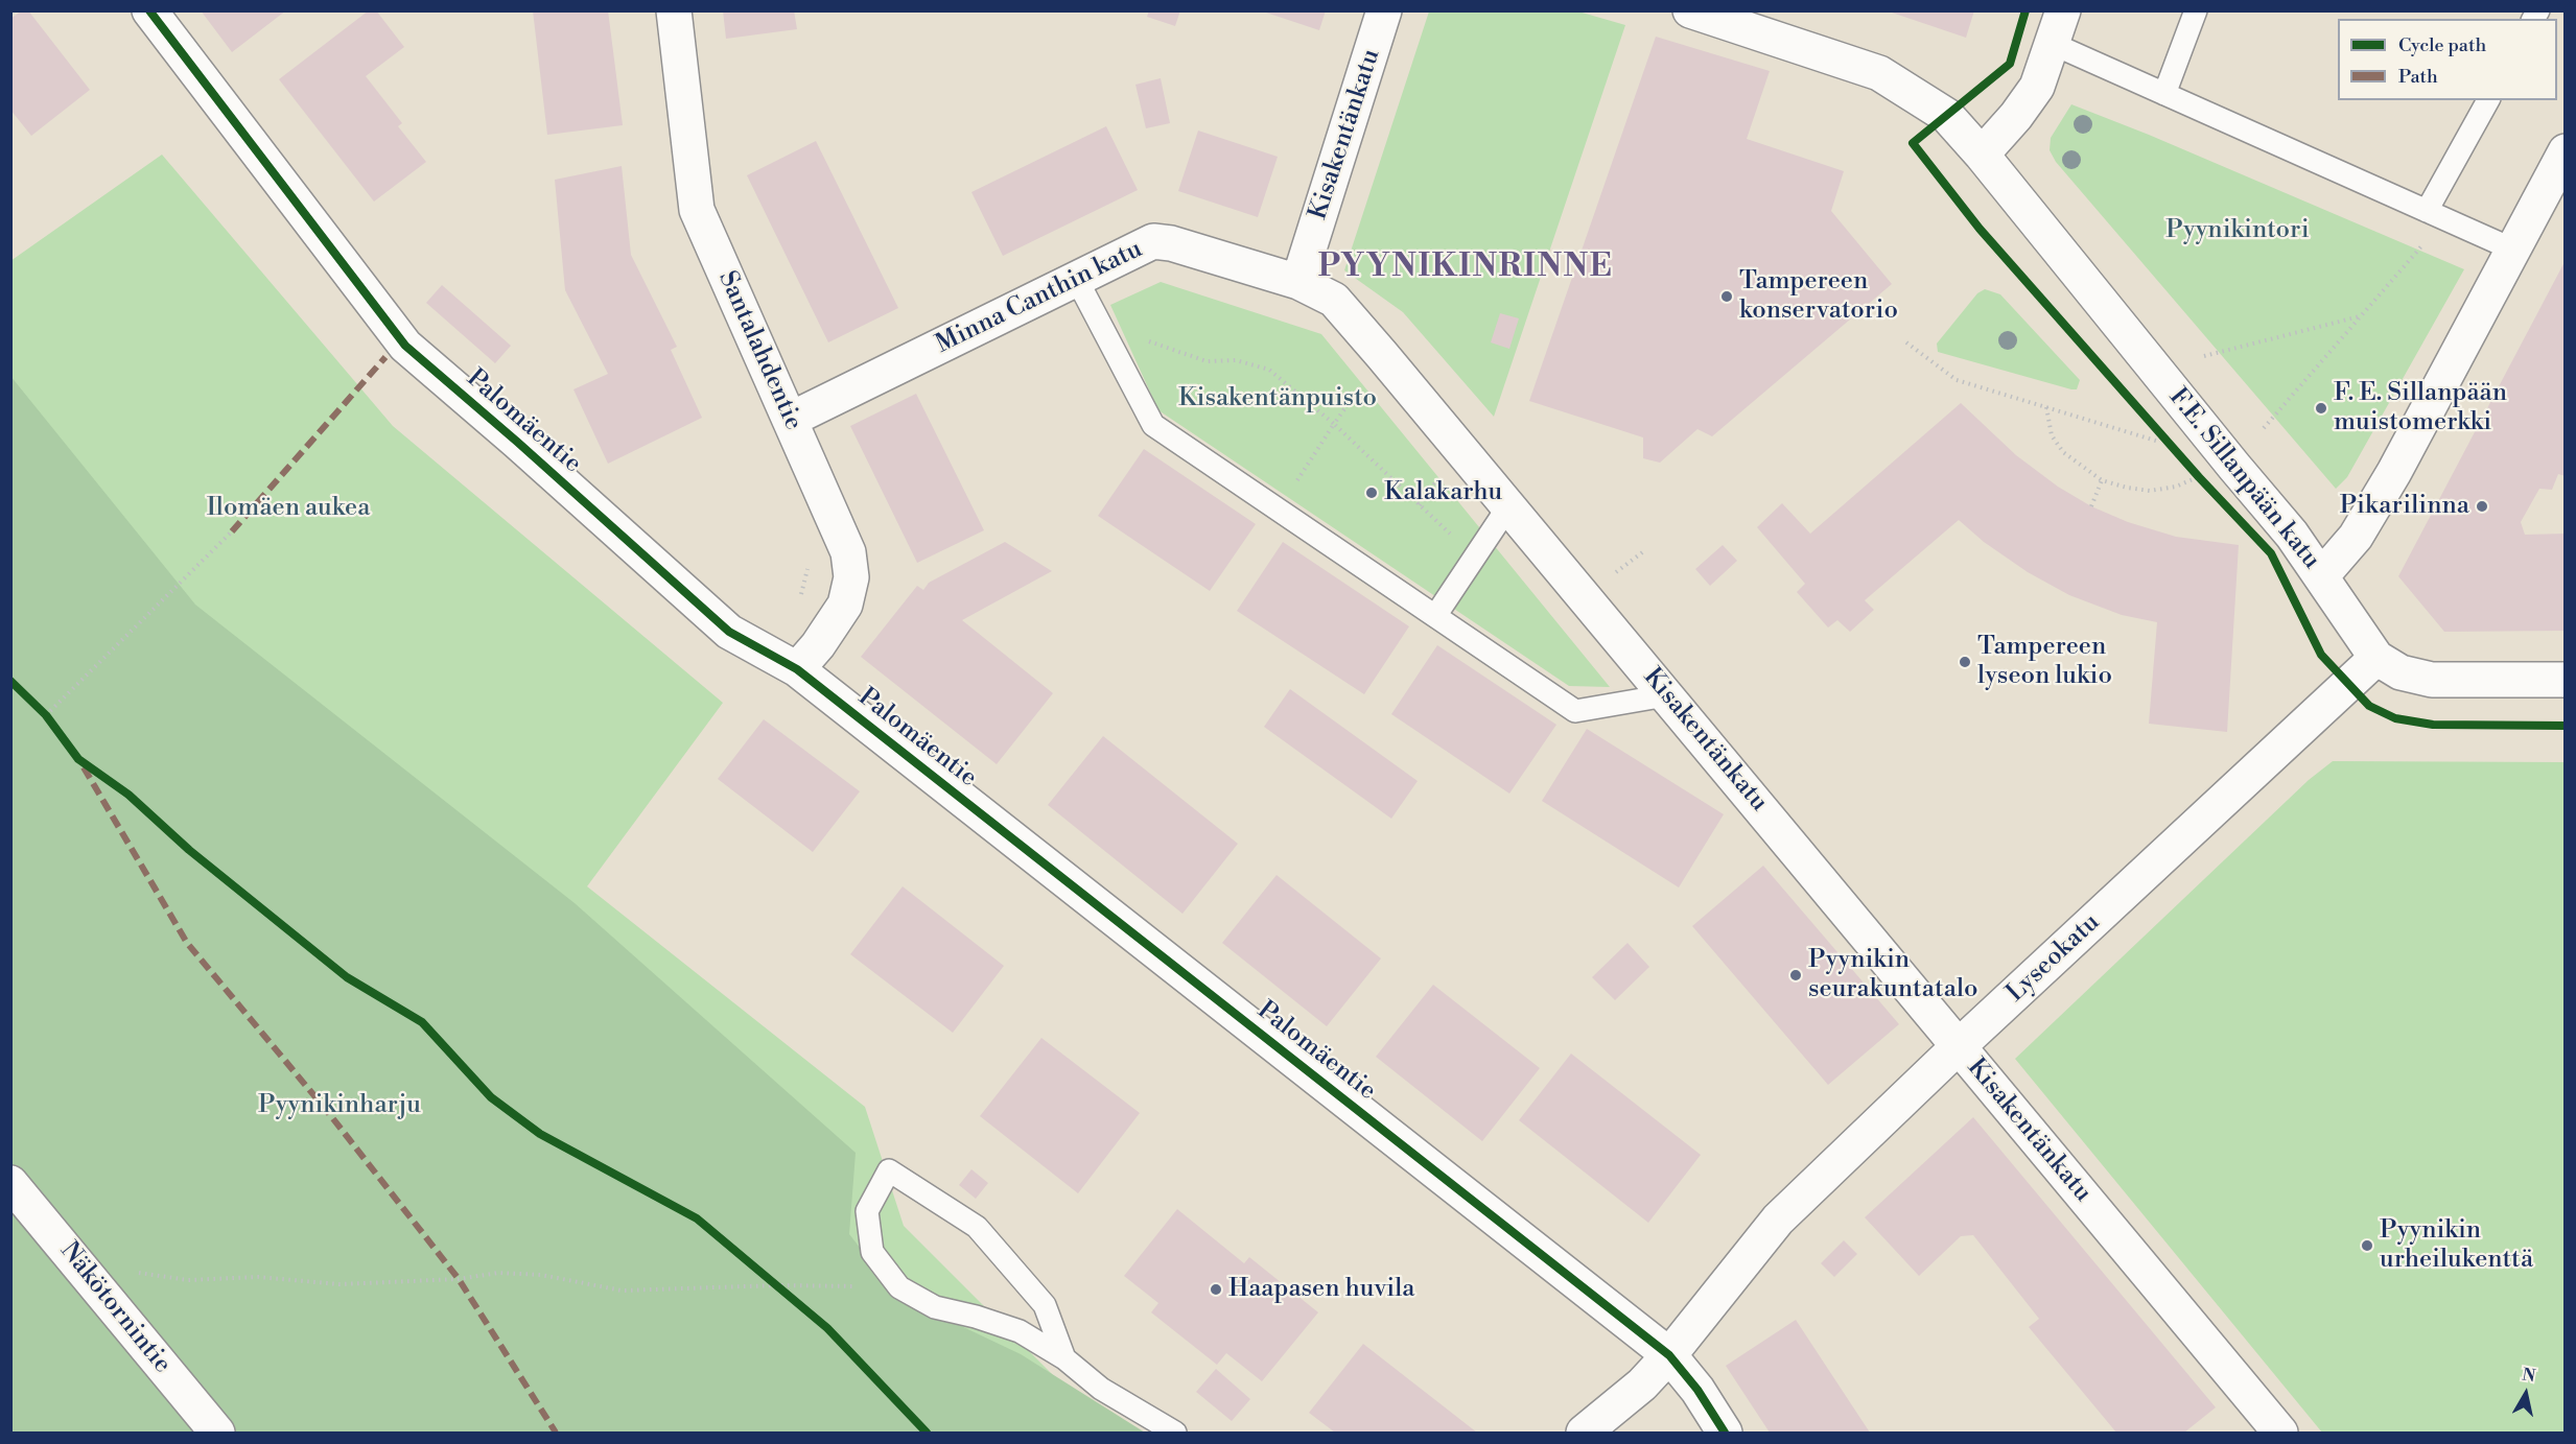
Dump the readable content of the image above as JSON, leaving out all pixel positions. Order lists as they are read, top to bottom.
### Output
{
  "streets": {
    "street": [
      "Kisakentänkatu",
      "Minna Canthin katu",
      "Santalahdentie",
      "Palomäentie",
      "F.E. Sillanpään katu",
      "Lyseokatu",
      "Näkötornintie"
    ]
  },
  "crossings": [
    ["Kisakentänkatu", "Minna Canthin katu"],
    ["Kisakentänkatu", "Lyseokatu"],
    ["Minna Canthin katu", "Santalahdentie"],
    ["Santalahdentie", "Palomäentie"],
    ["Palomäentie", "Lyseokatu"],
    ["F.E. Sillanpään katu", "Lyseokatu"]
  ],
  "districts": ["PYYNIKINRINNE"],
  "parks": [
    "Pyynikintori",
    "Kisakentänpuisto",
    "Ilomäen aukea",
    "Pyynikinharju"
  ],
  "places": [
    "Tampereen konservatorio",
    "F. E. Sillanpään muistomerkki",
    "Kalakarhu",
    "Pikarilinna",
    "Tampereen lyseon lukio",
    "Pyynikin seurakuntatalo",
    "Pyynikin urheilukenttä",
    "Haapasen huvila"
  ],
  "legend": ["Cycle path", "Path"],
  "north": "top"
}
